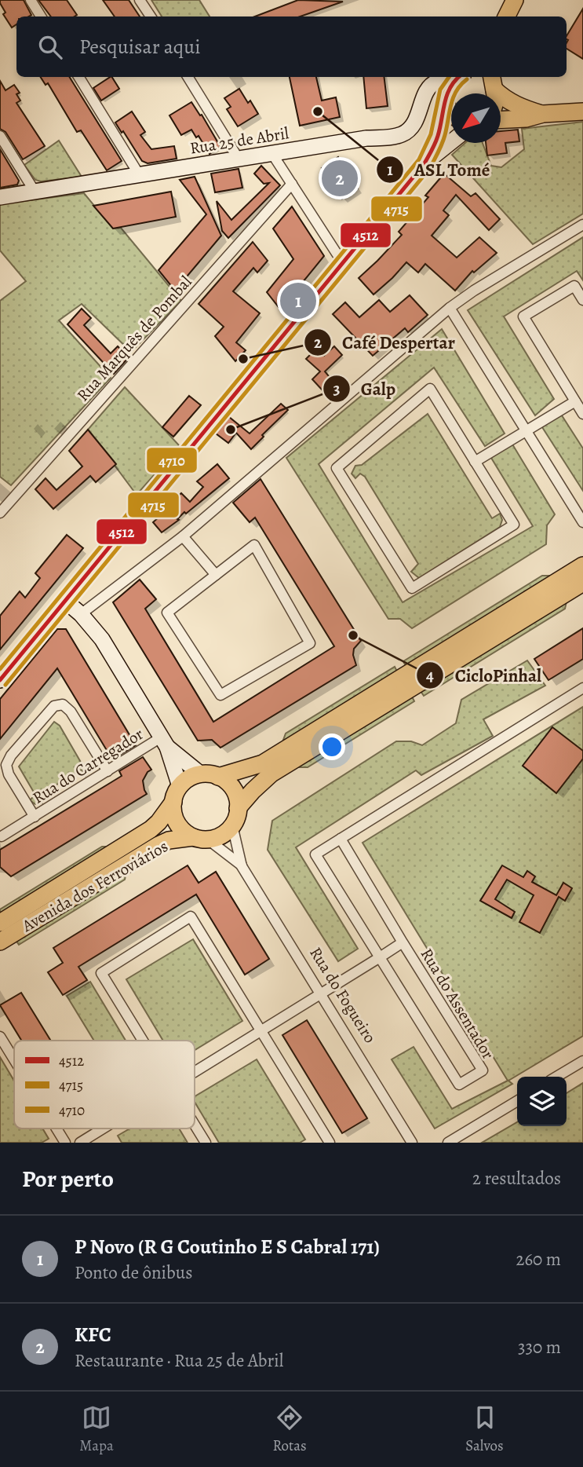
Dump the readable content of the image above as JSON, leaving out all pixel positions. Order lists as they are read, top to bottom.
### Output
{
  "streets": {
    "main road": ["Avenida dos Ferroviários"],
    "street": [
      "Rua 25 de Abril",
      "Rua Marquês de Pombal",
      "Rua do Carregador",
      "Rua do Fogueiro",
      "Rua do Assentador"
    ]
  },
  "places": [
    "ASL Tomé",
    "Café Despertar",
    "Galp",
    "CicloPinhal"
  ],
  "lines": ["transit line 4512", "transit line 4710", "transit line 4715"],
  "legend": ["4512", "4715", "4710"],
  "north": "bottom left",
  "page": {
    "search": "Pesquisar aqui",
    "pins": ["2", "1"],
    "heading": ["Por perto", "2 resultados"],
    "list": [
      {
        "mark": "1",
        "name": "P Novo (R G Coutinho E S Cabral 171)",
        "note": "Ponto de ônibus",
        "value": "260 m"
      },
      {
        "mark": "2",
        "name": "KFC",
        "note": "Restaurante · Rua 25 de Abril",
        "value": "330 m"
      }
    ],
    "nav": ["Mapa", "Rotas", "Salvos"]
  }
}
